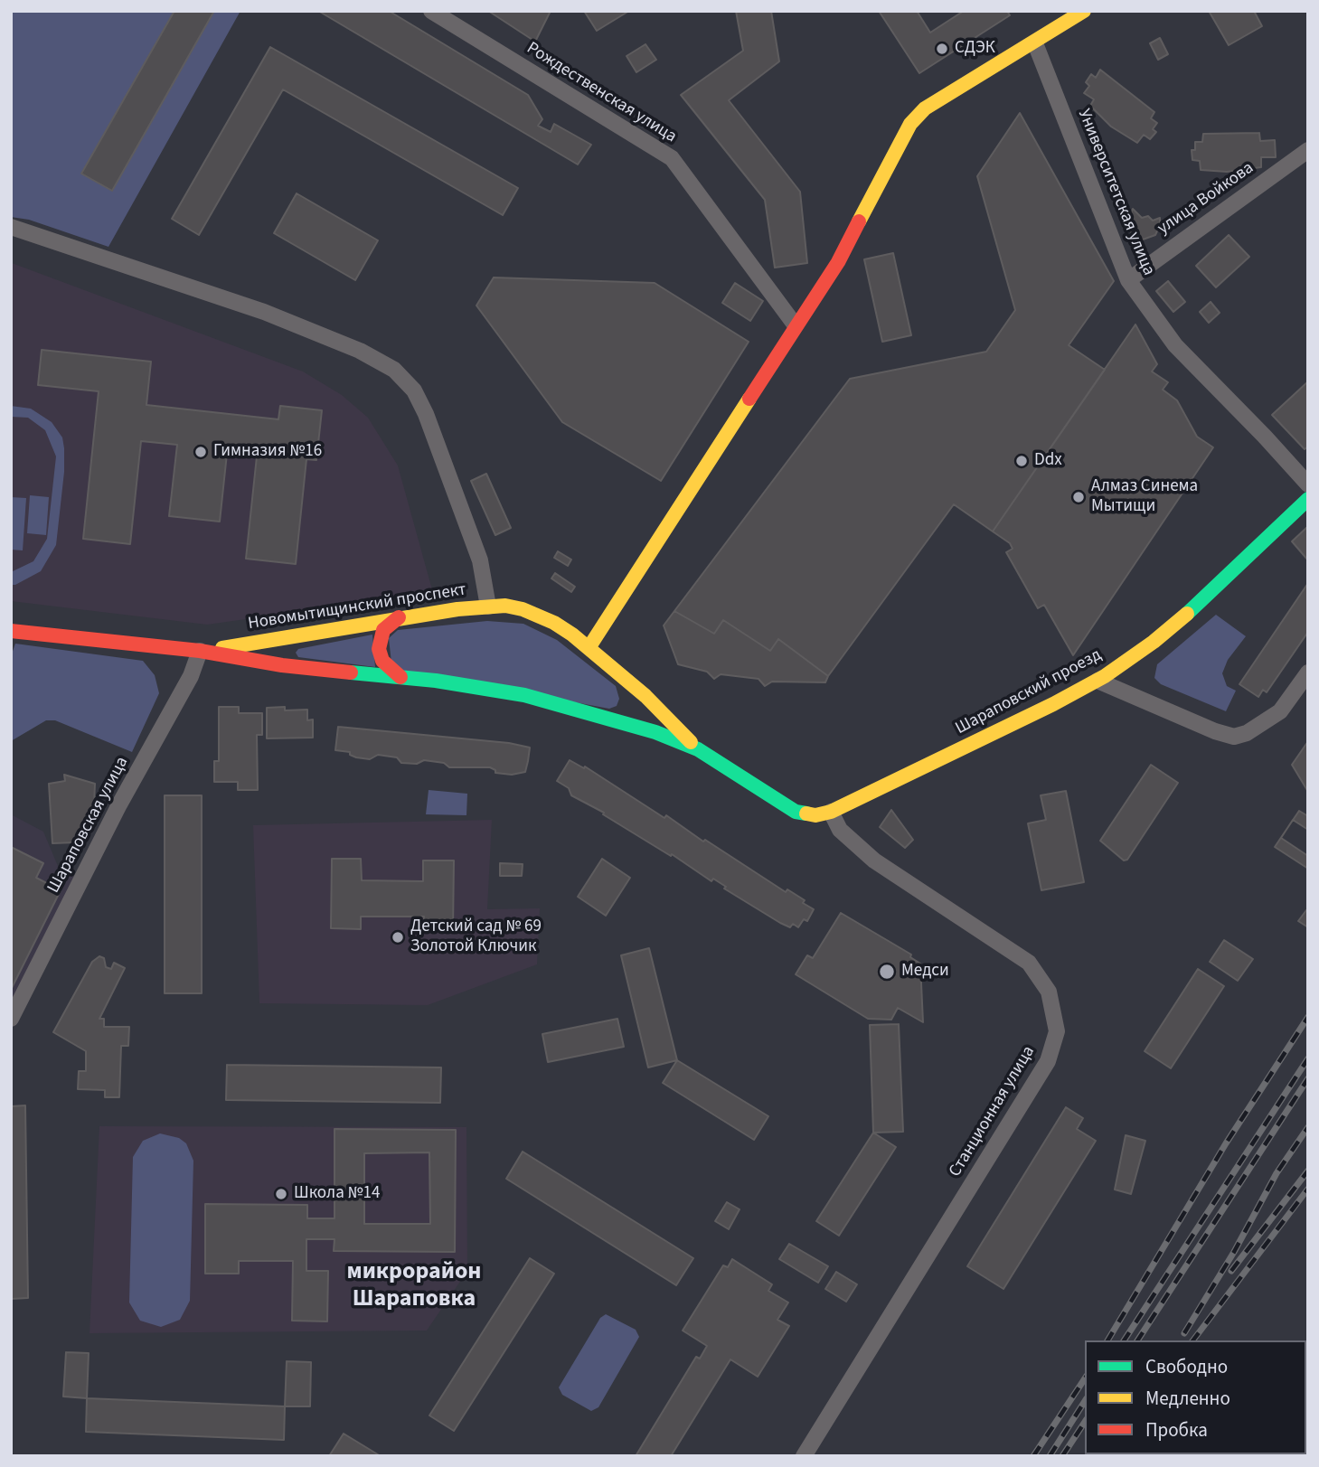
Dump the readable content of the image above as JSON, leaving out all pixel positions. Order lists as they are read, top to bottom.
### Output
{
  "streets": {
    "main road": ["Новомытищинский проспект", "Шараповский проезд"],
    "street": [
      "Рождественская улица",
      "Университетская улица",
      "улица Войкова",
      "Шараповская улица",
      "Станционная улица"
    ]
  },
  "crossings": [
    ["Университетская улица", "улица Войкова"],
    ["Новомытищинский проспект", "Шараповский проезд"],
    ["Новомытищинский проспект", "Шараповская улица"],
    ["Новомытищинский проспект", "Станционная улица"],
    ["Шараповский проезд", "Станционная улица"]
  ],
  "districts": ["микрорайон Шараповка"],
  "places": [
    "СДЭК",
    "Гимназия №16",
    "Ddx",
    "Алмаз Синема Мытищи",
    "Детский сад № 69 Золотой Ключик",
    "Медси",
    "Школа №14"
  ],
  "legend": ["Свободно", "Медленно", "Пробка"]
}
